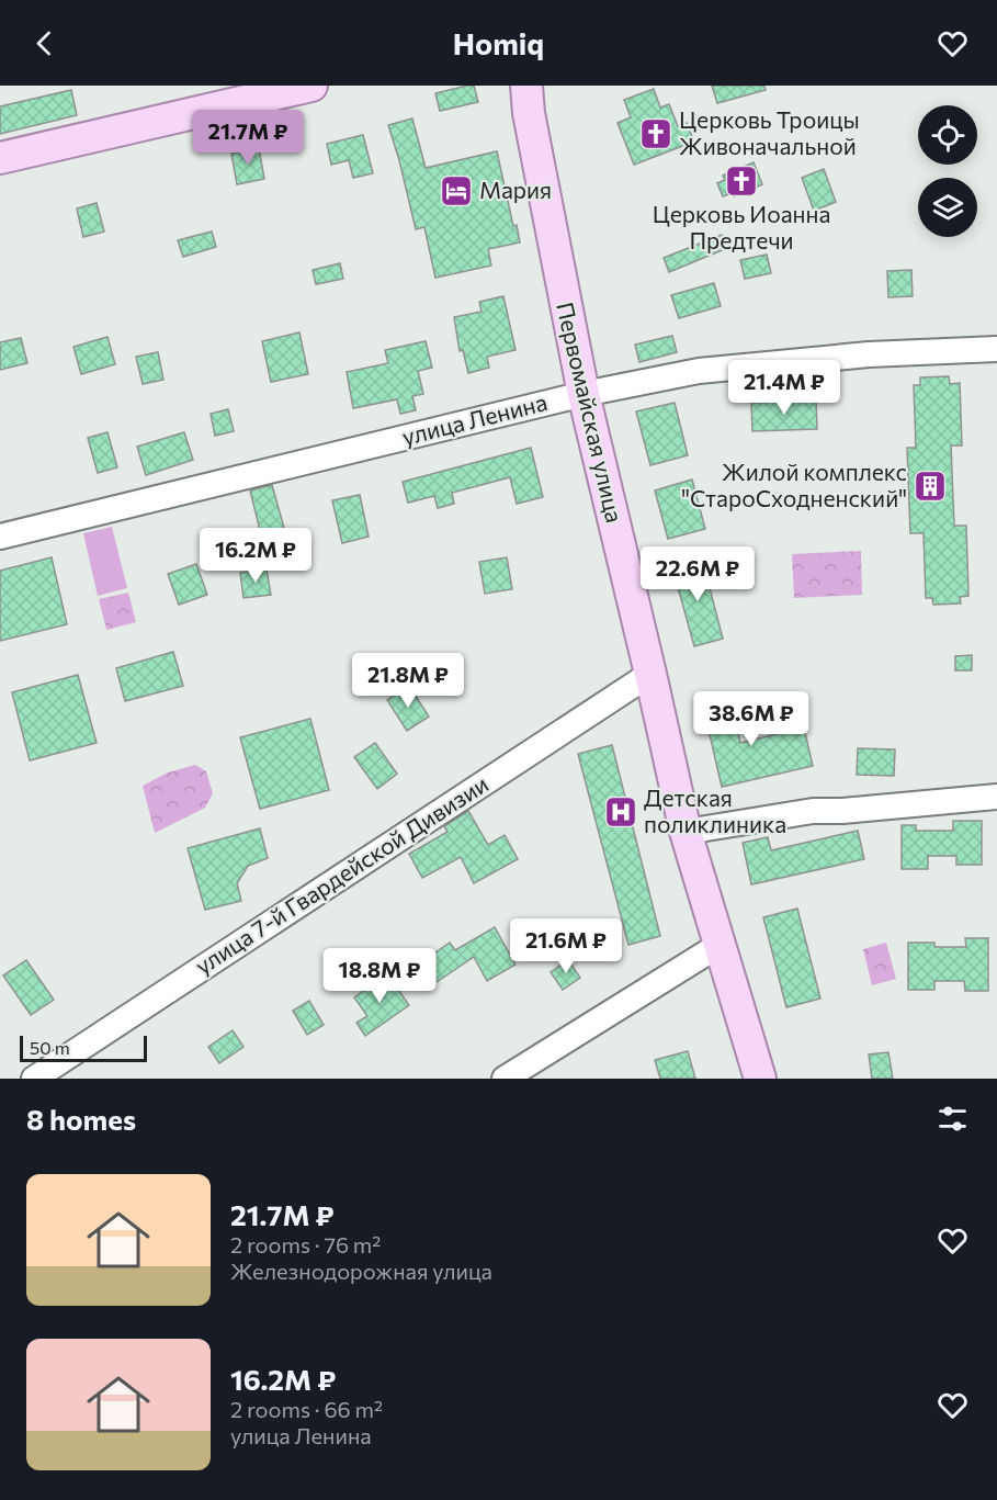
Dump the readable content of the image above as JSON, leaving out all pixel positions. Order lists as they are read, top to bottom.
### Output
{
  "streets": {
    "main road": ["Первомайская улица"],
    "street": ["улица Ленина", "улица 7-й Гвардейской Дивизии"]
  },
  "crossings": [
    ["Первомайская улица", "улица Ленина"],
    ["Первомайская улица", "улица 7-й Гвардейской Дивизии"]
  ],
  "places": {
    "church": ["Церковь Троицы Живоначальной", "Церковь Иоанна Предтечи"],
    "hotel": ["Мария"],
    "building": ["Жилой комплекс \"СтароСходненский\""],
    "hospital": ["Детская поликлиника"]
  },
  "scale_bar": "50 m",
  "page": {
    "header": "Homiq",
    "price": [
      "21.7M ₽",
      "21.4M ₽",
      "16.2M ₽",
      "22.6M ₽",
      "21.8M ₽",
      "38.6M ₽",
      "21.6M ₽",
      "18.8M ₽"
    ],
    "scale": "50 m",
    "heading": "8 homes",
    "list": [
      {
        "name": "21.7M ₽",
        "note": "2 rooms · 76 m² · Железнодорожная улица"
      },
      {
        "name": "16.2M ₽",
        "note": "2 rooms · 66 m² · улица Ленина"
      }
    ]
  }
}
